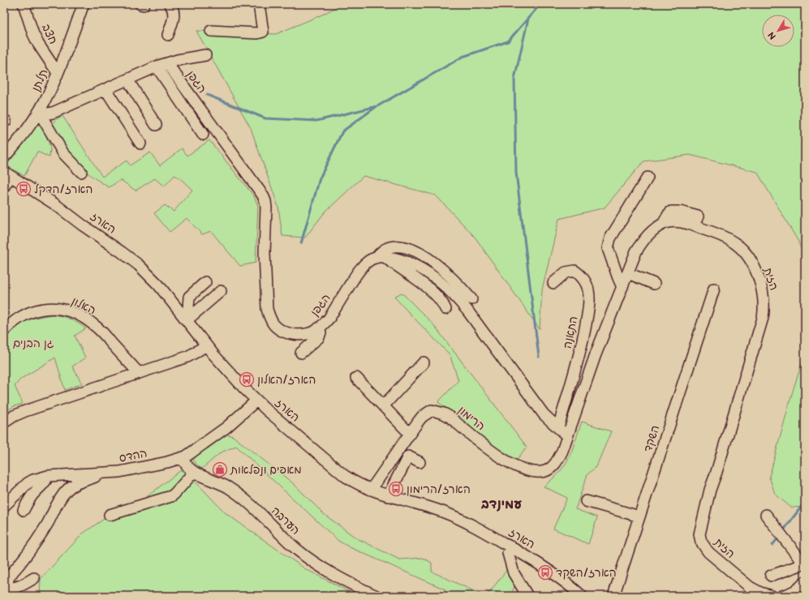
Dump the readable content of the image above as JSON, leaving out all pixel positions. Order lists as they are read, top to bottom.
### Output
{
  "streets": {
    "street": [
      "חצב",
      "תלתן",
      "הגפן",
      "הארז",
      "הזית",
      "האלון",
      "התאנה",
      "הרימון",
      "השקד",
      "ההדס",
      "הערבה"
    ]
  },
  "crossings": [
    ["חצב", "תלתן"],
    ["תלתן", "הגפן"],
    ["הארז", "הרימון"],
    ["הארז", "ההדס"],
    ["הזית", "הרימון"],
    ["ההדס", "הערבה"]
  ],
  "districts": ["עמינדב"],
  "parks": ["גן הבנים"],
  "places": {
    "bus stop": [
      "הארז/הדקל",
      "הארז/האלון",
      "הארז/הרימון",
      "הארז/השקד"
    ],
    "shop": ["מאפים ונפלאות"]
  },
  "north": "bottom left"
}
